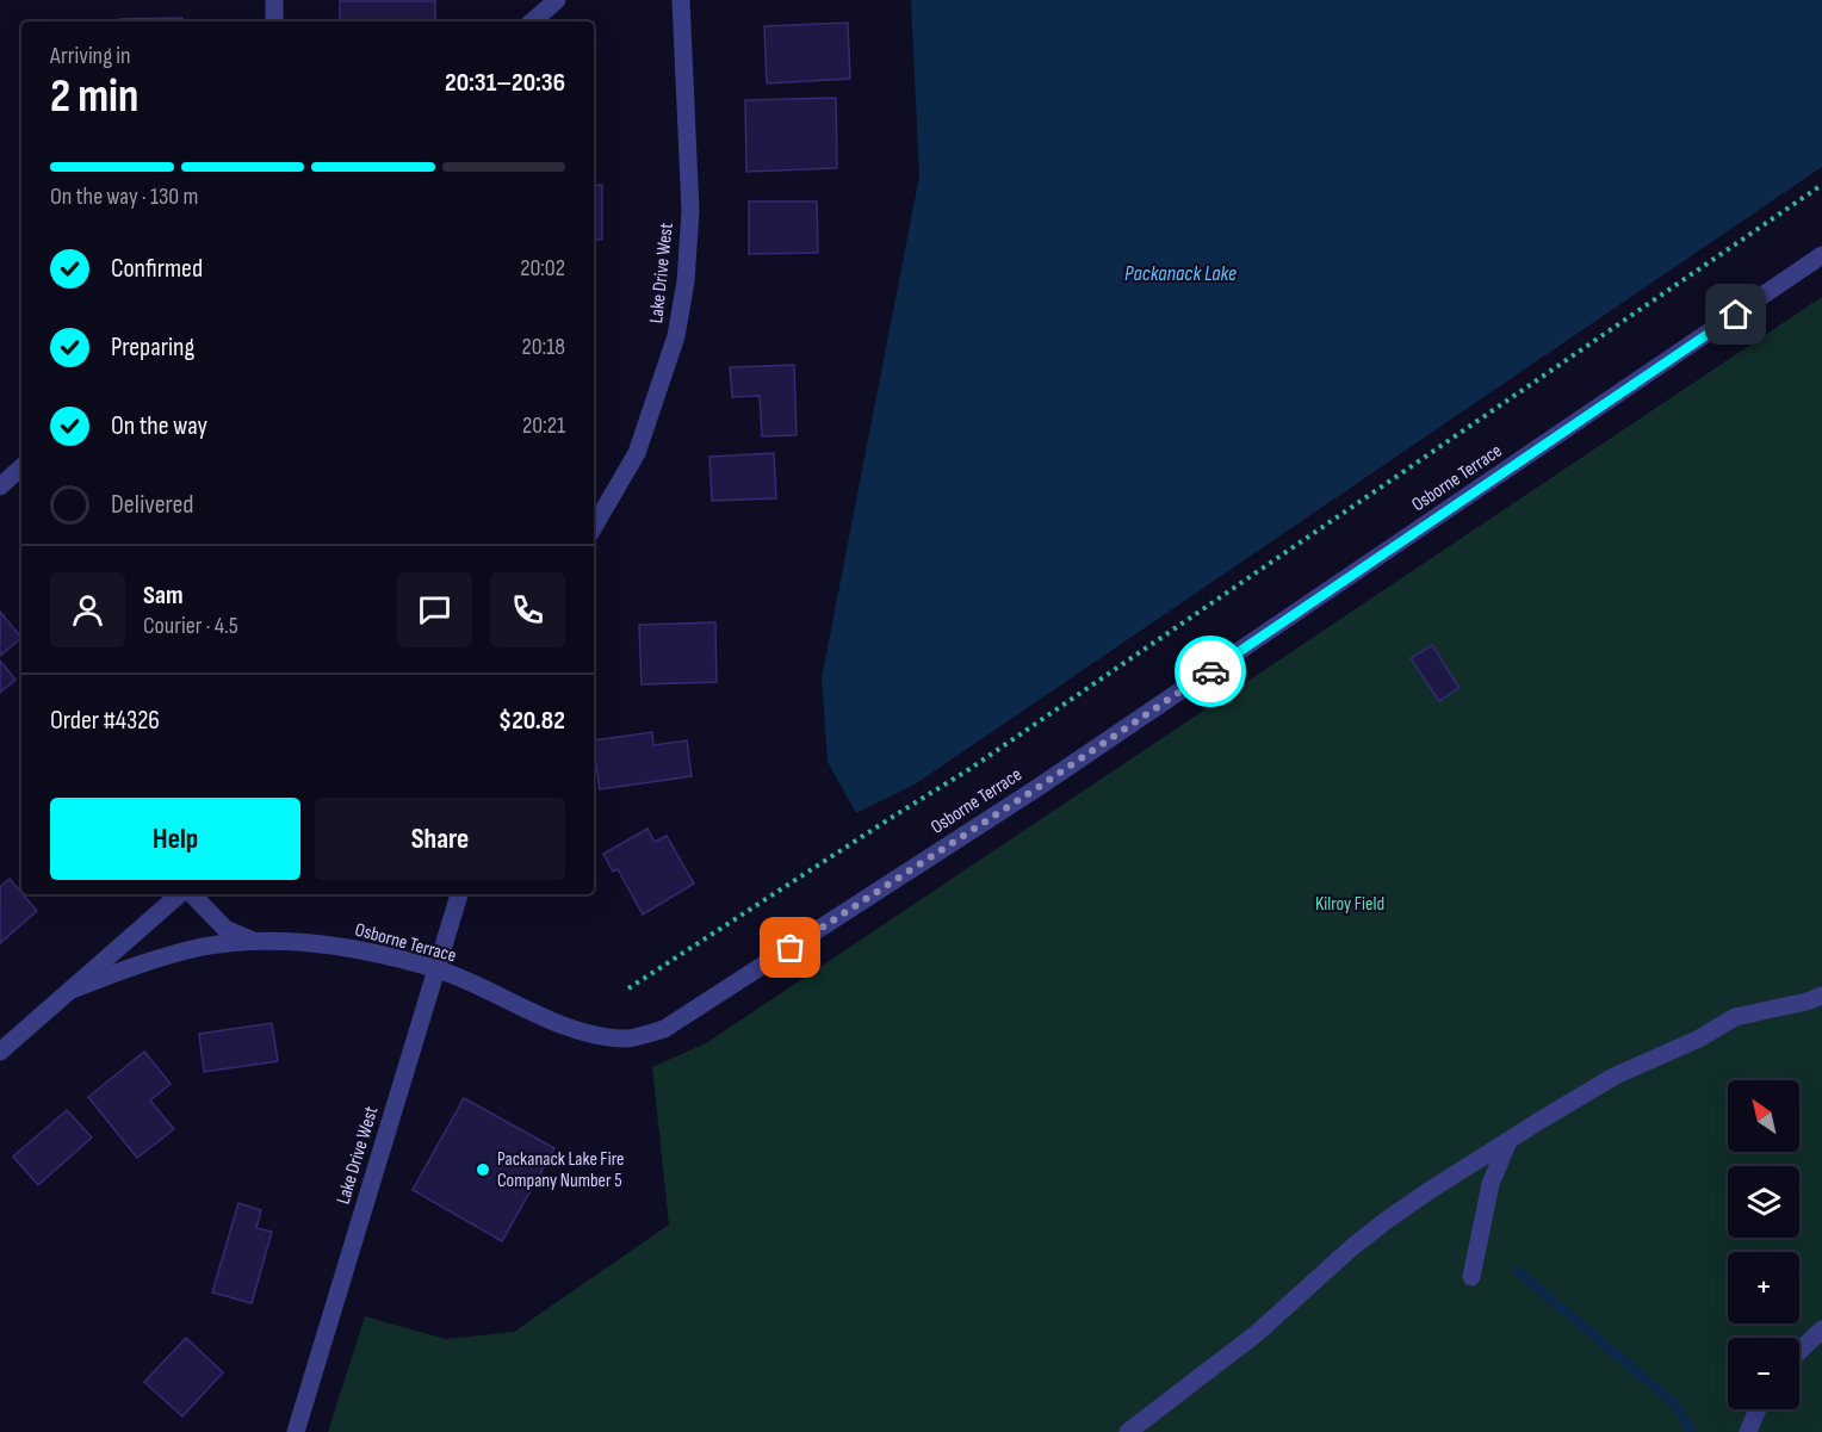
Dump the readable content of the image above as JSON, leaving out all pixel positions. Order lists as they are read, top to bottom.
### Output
{
  "streets": {
    "street": ["Lake Drive West", "Osborne Terrace"]
  },
  "crossings": [
    ["Lake Drive West", "Osborne Terrace"]
  ],
  "water": ["Packanack Lake"],
  "parks": ["Kilroy Field"],
  "places": ["Packanack Lake Fire Company Number 5"],
  "north": "top left",
  "page": {
    "heading": ["2 min", "Arriving in", "20:31–20:36"],
    "panel": [
      "Sam",
      "Courier · 4.5",
      "Order #4326",
      "$20.82"
    ],
    "bar": "On the way · 130 m",
    "list": [
      ["Confirmed", "20:02"],
      ["Preparing", "20:18"],
      ["On the way", "20:21"],
      "Delivered"
    ],
    "buttons": ["Help", "Share"],
    "map_buttons": ["+", "−"]
  }
}
